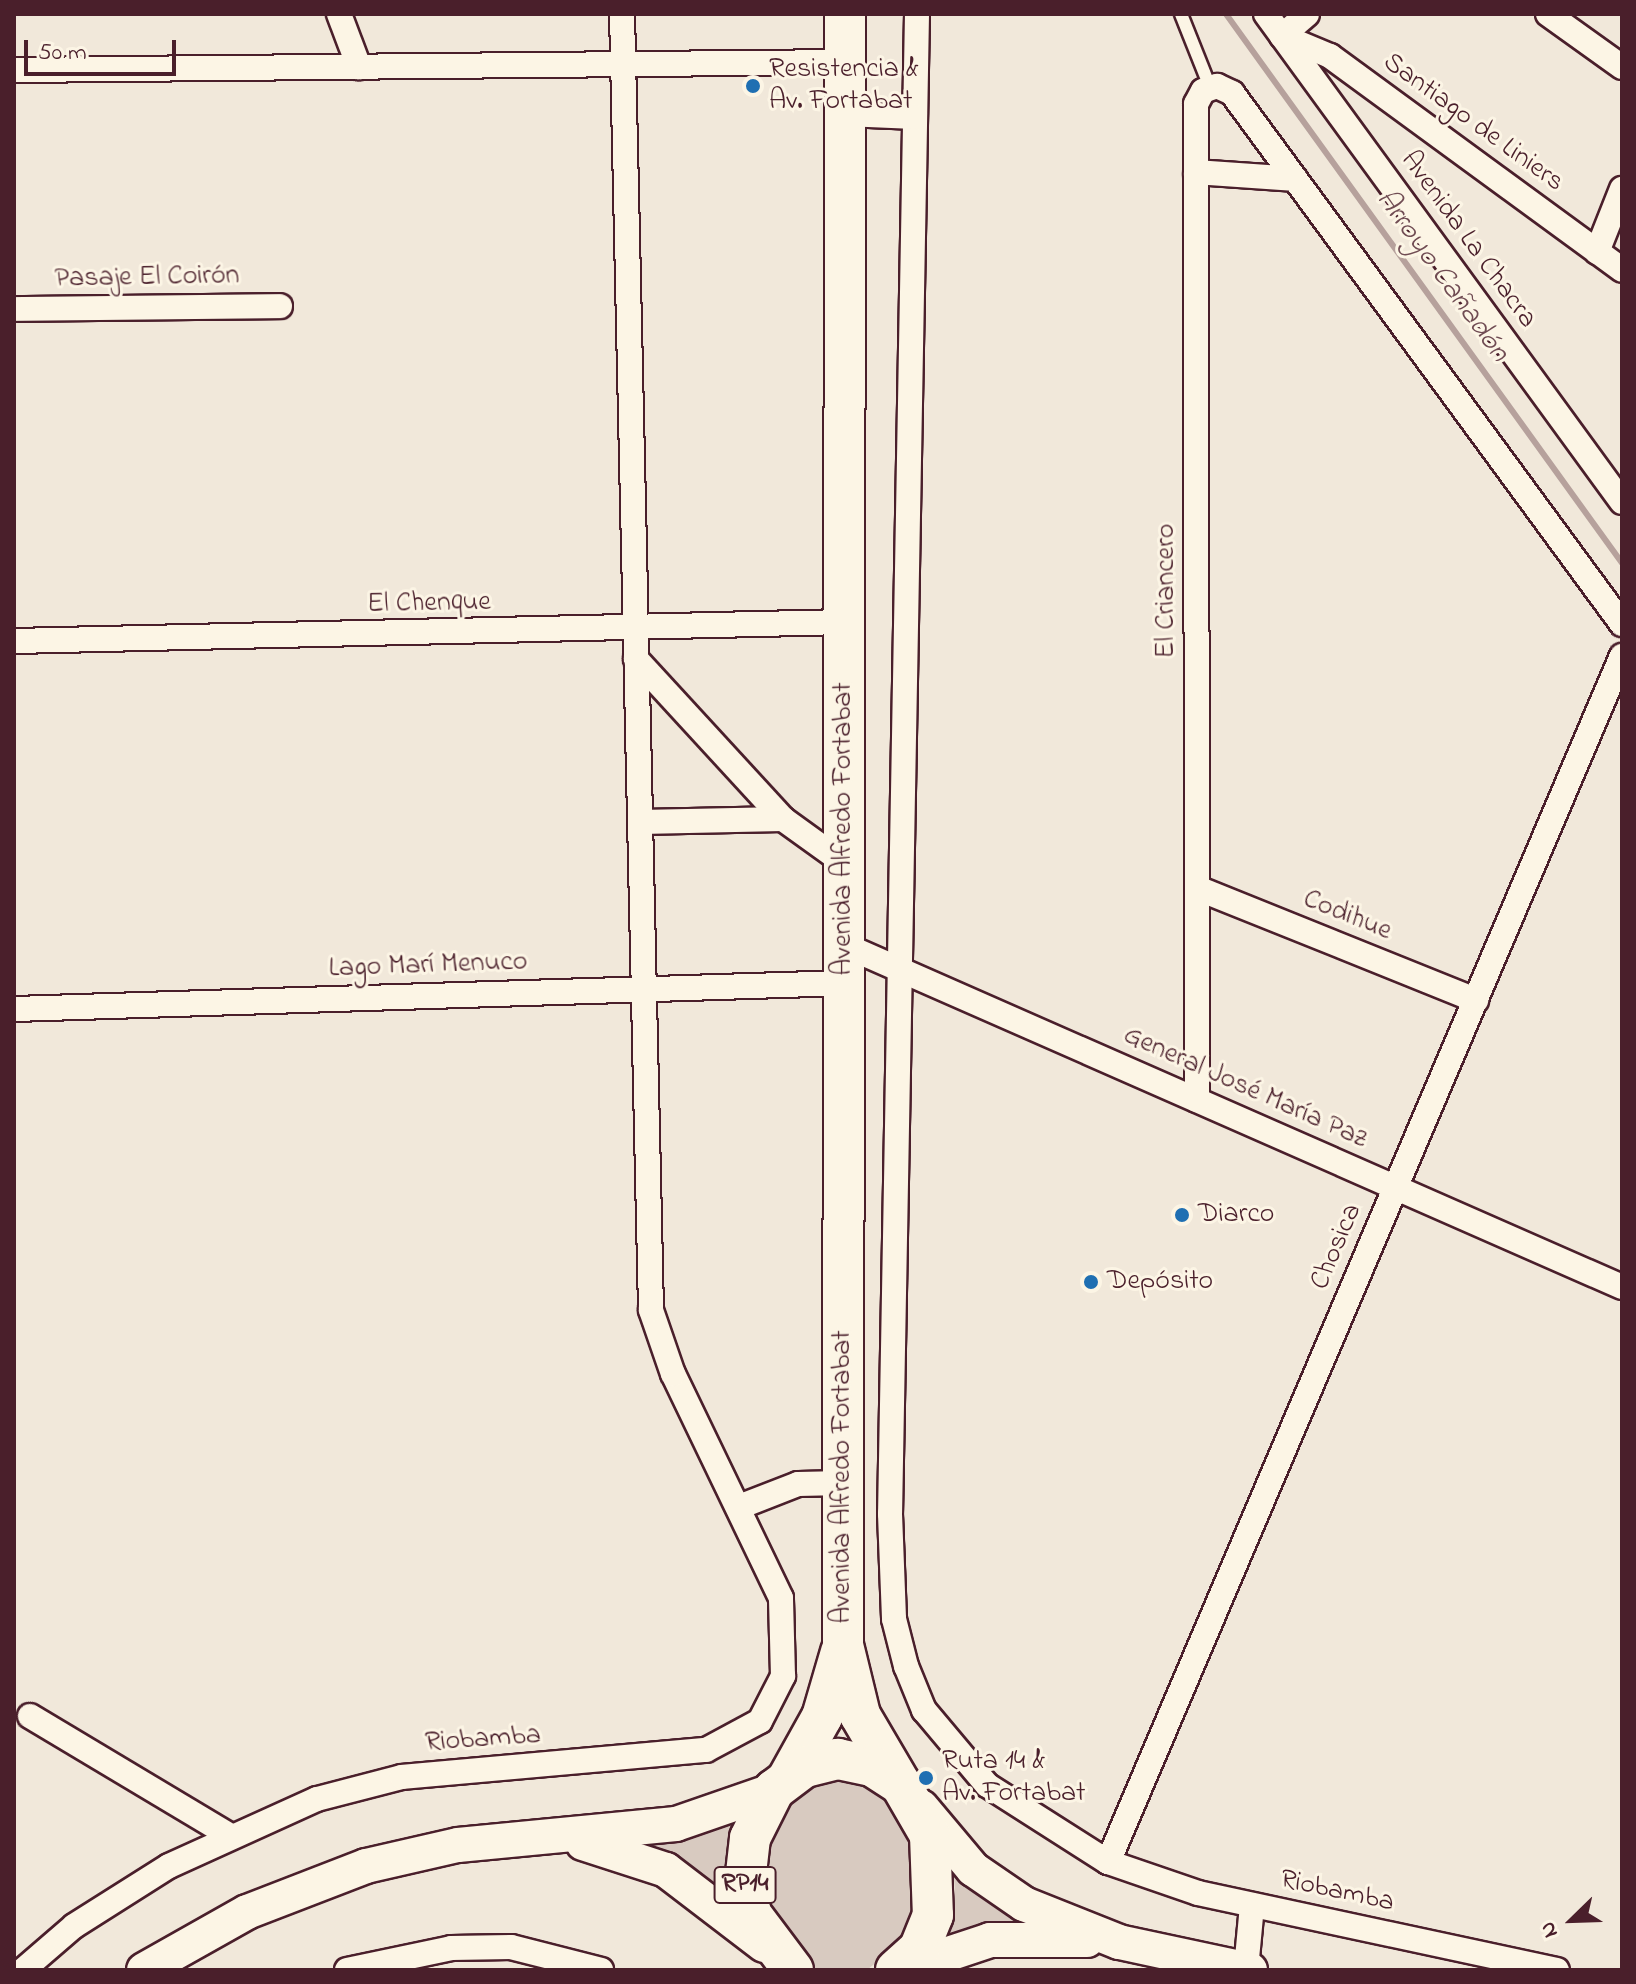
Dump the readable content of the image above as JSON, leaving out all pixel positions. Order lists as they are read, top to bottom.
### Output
{
  "streets": {
    "highway": ["Avenida Alfredo Fortabat", "RP14"],
    "street": [
      "Santiago de Liniers",
      "Avenida La Chacra",
      "Pasaje El Coirón",
      "El Criancero",
      "El Chenque",
      "Codihue",
      "Lago Marí Menuco",
      "General José María Paz",
      "Chosica",
      "Riobamba"
    ]
  },
  "crossings": [
    ["Santiago de Liniers", "Avenida La Chacra"],
    ["El Criancero", "Codihue"],
    ["El Criancero", "General José María Paz"],
    ["El Chenque", "Avenida Alfredo Fortabat"],
    ["El Chenque", "Riobamba"],
    ["Avenida Alfredo Fortabat", "Lago Marí Menuco"],
    ["Avenida Alfredo Fortabat", "General José María Paz"],
    ["Avenida Alfredo Fortabat", "RP14"],
    ["Codihue", "Chosica"],
    ["Lago Marí Menuco", "General José María Paz"],
    ["Lago Marí Menuco", "Riobamba"],
    ["General José María Paz", "Chosica"],
    ["General José María Paz", "Riobamba"],
    ["Chosica", "Riobamba"]
  ],
  "water": ["Arroyo Cañadón"],
  "places": [
    "Resistencia & Av. Fortabat",
    "Diarco",
    "Depósito",
    "Ruta 14 & Av. Fortabat"
  ],
  "scale_bar": "50 m",
  "north": "bottom left"
}
